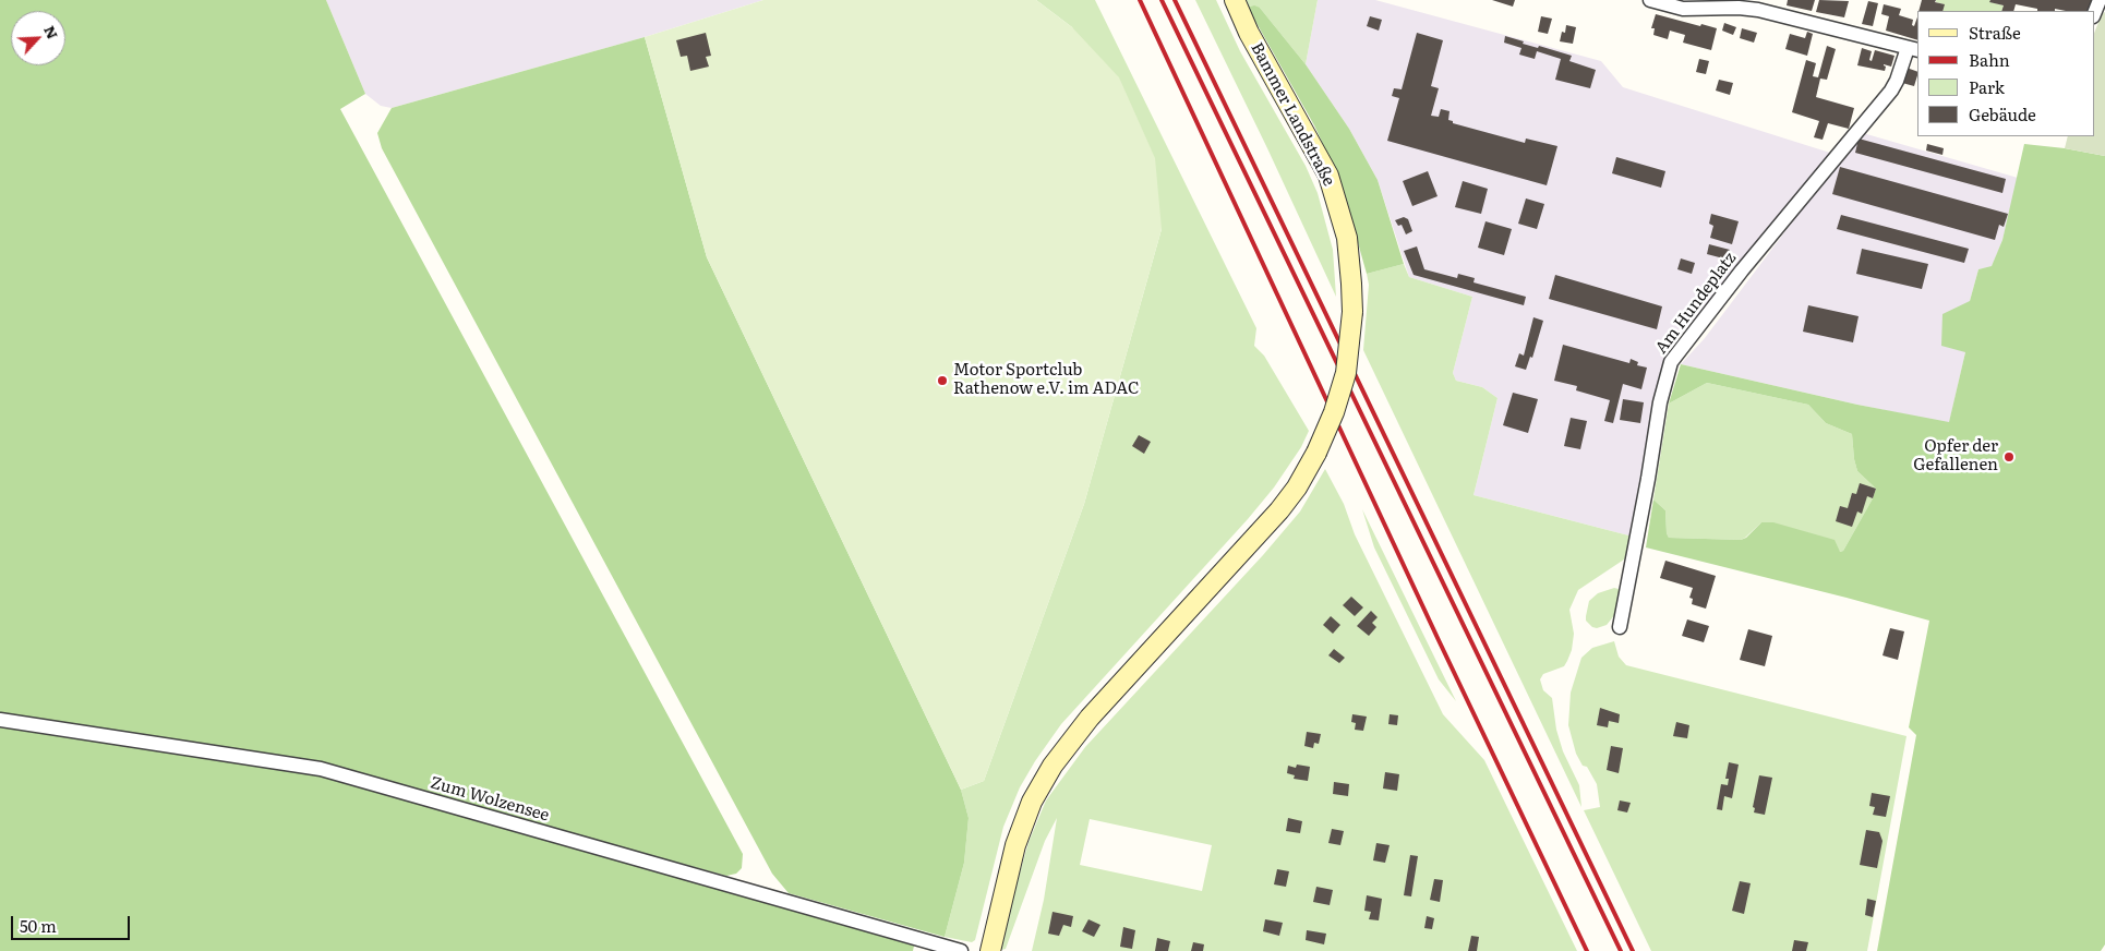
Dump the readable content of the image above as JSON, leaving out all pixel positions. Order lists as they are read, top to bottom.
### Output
{
  "streets": {
    "main road": ["Bammer Landstraße"],
    "street": ["Am Hundeplatz", "Zum Wolzensee"]
  },
  "places": ["Motor Sportclub Rathenow e.V. im ADAC", "Opfer der Gefallenen"],
  "legend": [
    "Straße",
    "Bahn",
    "Park",
    "Gebäude"
  ],
  "scale_bar": "50 m",
  "north": "top right"
}
